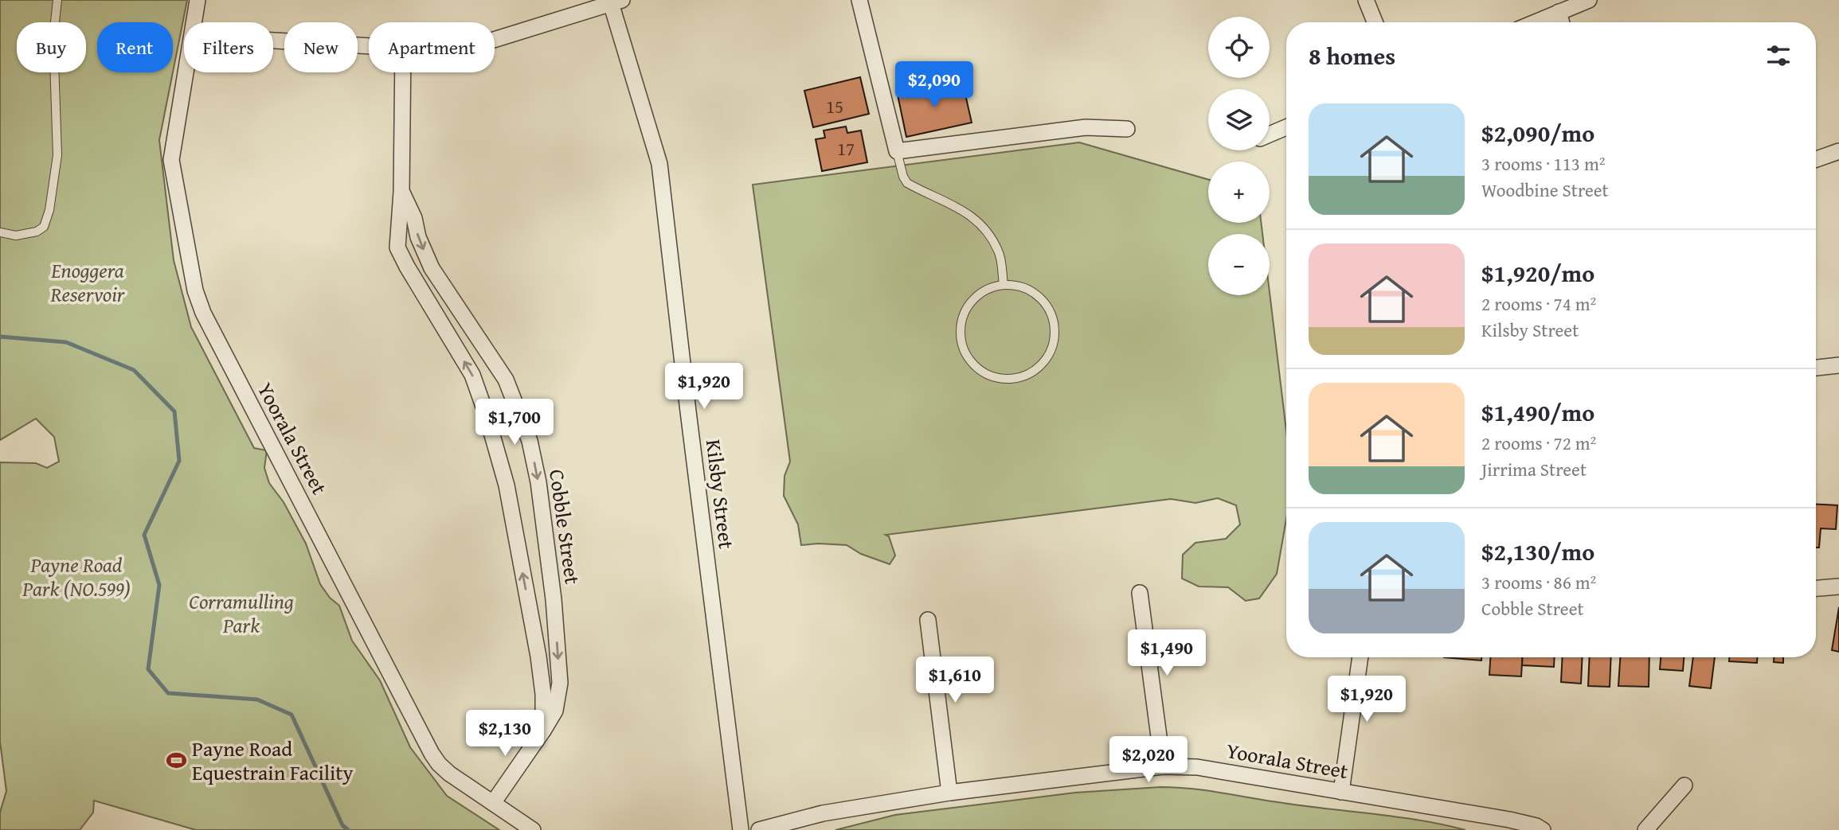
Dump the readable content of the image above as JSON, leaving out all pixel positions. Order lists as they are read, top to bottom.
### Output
{
  "streets": {
    "street": ["Yoorala Street", "Kilsby Street", "Cobble Street"]
  },
  "crossings": [
    ["Yoorala Street", "Cobble Street"]
  ],
  "parks": ["Enoggera Reservoir", "Payne Road Park (NO.599)", "Corramulling Park"],
  "places": {
    "sports": ["Payne Road Equestrain Facility"]
  },
  "house_numbers": ["15", "17"],
  "page": {
    "map_buttons": ["+", "−"],
    "chip": [
      "Buy",
      "Rent",
      "Filters",
      "New",
      "Apartment"
    ],
    "heading": "8 homes",
    "price": [
      "$2,090",
      "$1,920",
      "$1,700",
      "$1,490",
      "$1,610",
      "$1,920",
      "$2,130",
      "$2,020"
    ],
    "list": [
      {
        "name": "$2,090/mo",
        "note": "3 rooms · 113 m² · Woodbine Street"
      },
      {
        "name": "$1,920/mo",
        "note": "2 rooms · 74 m² · Kilsby Street"
      },
      {
        "name": "$1,490/mo",
        "note": "2 rooms · 72 m² · Jirrima Street"
      },
      {
        "name": "$2,130/mo",
        "note": "3 rooms · 86 m² · Cobble Street"
      }
    ]
  }
}
